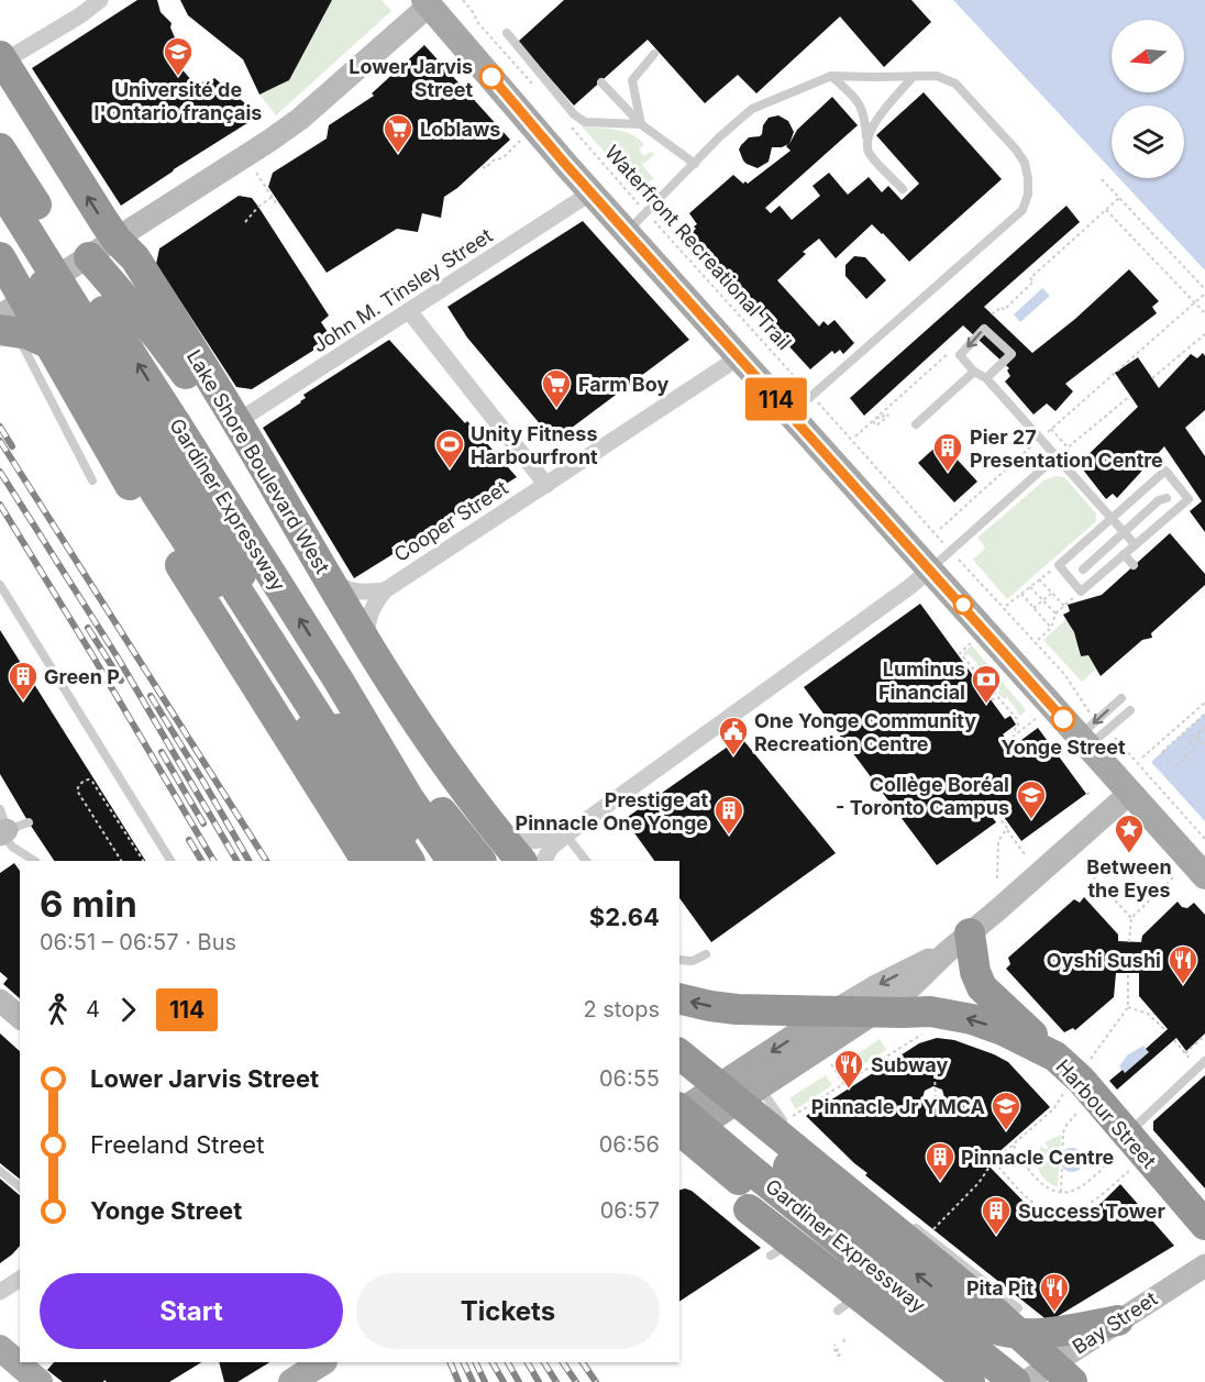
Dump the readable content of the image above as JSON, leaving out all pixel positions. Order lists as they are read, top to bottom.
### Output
{
  "streets": {
    "highway": ["Lake Shore Boulevard West", "Gardiner Expressway", "Harbour Street"],
    "main road": ["Bay Street"],
    "street": ["John M. Tinsley Street", "Cooper Street"],
    "path": ["Waterfront Recreational Trail"]
  },
  "crossings": [
    ["John M. Tinsley Street", "Lake Shore Boulevard West"],
    ["Lake Shore Boulevard West", "Cooper Street"]
  ],
  "places": {
    "school or university": ["Université de l'Ontario français", "Collège Boréal - Toronto Campus", "Pinnacle Jr YMCA"],
    "other": ["Lower Jarvis Street", "Yonge Street"],
    "supermarket": ["Loblaws", "Farm Boy"],
    "sports": ["Unity Fitness Harbourfront"],
    "building": [
      "Pier 27 Presentation Centre",
      "Green P",
      "Prestige at Pinnacle One Yonge",
      "Pinnacle Centre",
      "Success Tower"
    ],
    "bank": ["Luminus Financial"],
    "public building": ["One Yonge Community Recreation Centre"],
    "place": ["Between the Eyes"],
    "restaurant": ["Oyshi Sushi", "Subway", "Pita Pit"]
  },
  "lines": ["bus line 114"],
  "north": "left",
  "page": {
    "on_map": "114",
    "heading": ["6 min", "06:51 – 06:57 · Bus", "$2.64"],
    "legs": ["4", "114", "2 stops"],
    "list": [
      {
        "name": "Lower Jarvis Street",
        "value": "06:55"
      },
      {
        "name": "Freeland Street",
        "value": "06:56"
      },
      {
        "name": "Yonge Street",
        "value": "06:57"
      }
    ],
    "buttons": ["Start", "Tickets"]
  }
}
